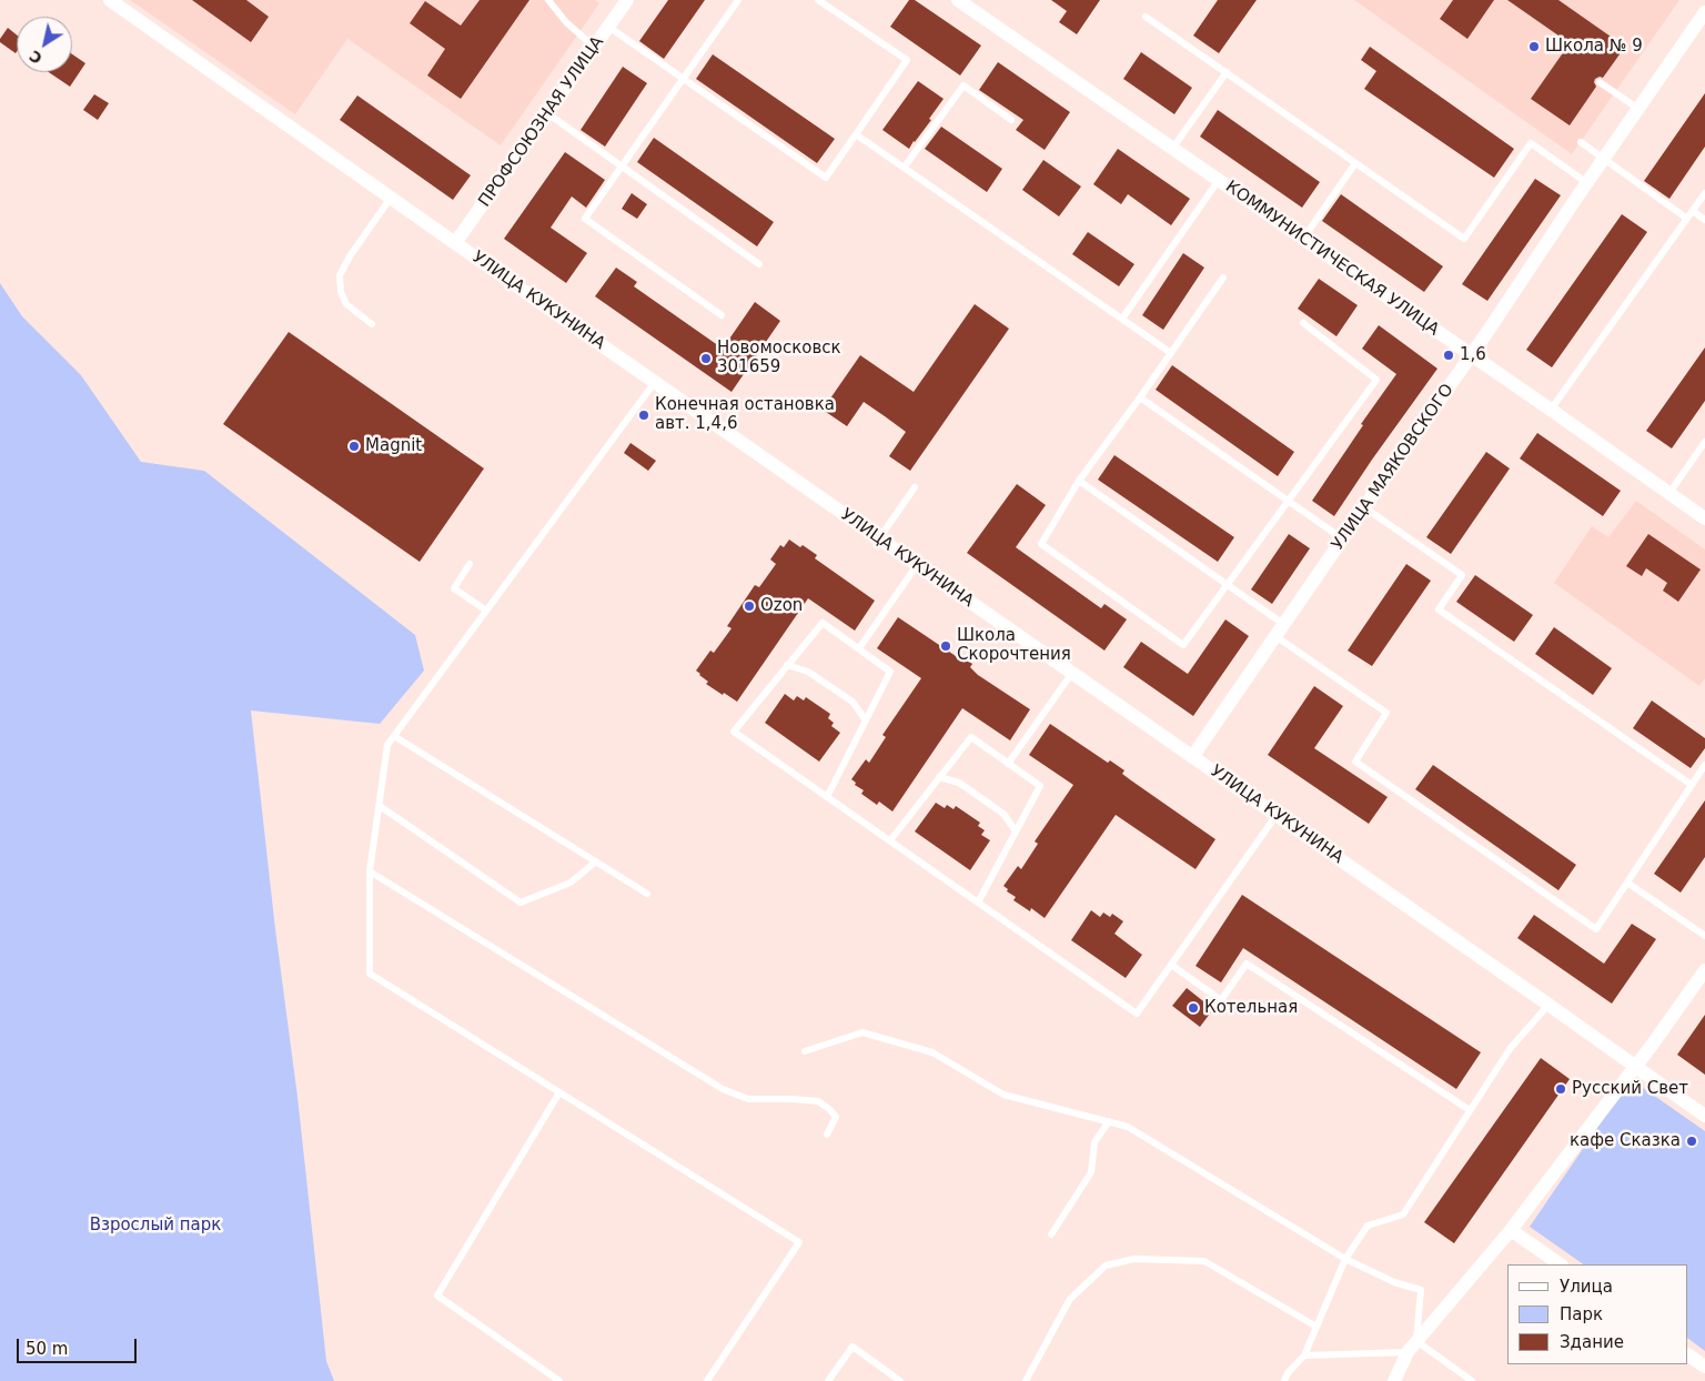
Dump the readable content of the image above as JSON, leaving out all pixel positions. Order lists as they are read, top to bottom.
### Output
{
  "streets": {
    "street": [
      "ПРОФСОЮЗНАЯ УЛИЦА",
      "КОММУНИСТИЧЕСКАЯ УЛИЦА",
      "УЛИЦА КУКУНИНА",
      "УЛИЦА МАЯКОВСКОГО"
    ]
  },
  "crossings": [
    ["ПРОФСОЮЗНАЯ УЛИЦА", "УЛИЦА КУКУНИНА"],
    ["КОММУНИСТИЧЕСКАЯ УЛИЦА", "УЛИЦА МАЯКОВСКОГО"],
    ["УЛИЦА КУКУНИНА", "УЛИЦА МАЯКОВСКОГО"]
  ],
  "parks": ["Взрослый парк"],
  "places": [
    "Школа № 9",
    "1,6",
    "Новомосковск 301659",
    "Конечная остановка авт. 1,4,6",
    "Magnit",
    "Ozon",
    "Школа Скорочтения",
    "Котельная",
    "Русский Свет",
    "кафе Сказка"
  ],
  "legend": ["Улица", "Парк", "Здание"],
  "scale_bar": "50 m",
  "north": "bottom left"
}
